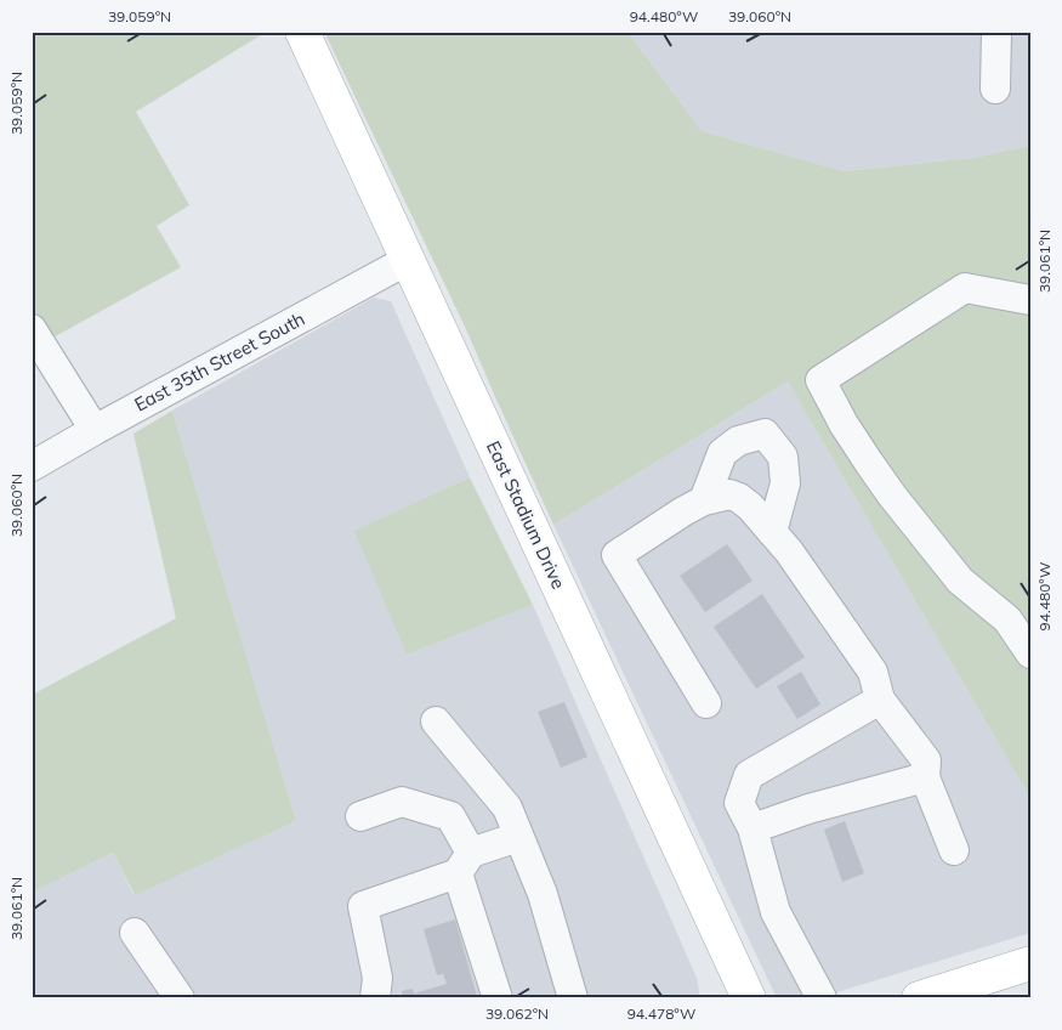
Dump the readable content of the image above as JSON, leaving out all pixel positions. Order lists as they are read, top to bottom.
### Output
{
  "streets": {
    "main road": ["East Stadium Drive"],
    "street": ["East 35th Street South"]
  },
  "crossings": [
    ["East 35th Street South", "East Stadium Drive"]
  ],
  "coordinates": [
    "39.059°N",
    "94.480°W",
    "39.060°N",
    "39.061°N",
    "39.062°N",
    "94.478°W"
  ]
}
